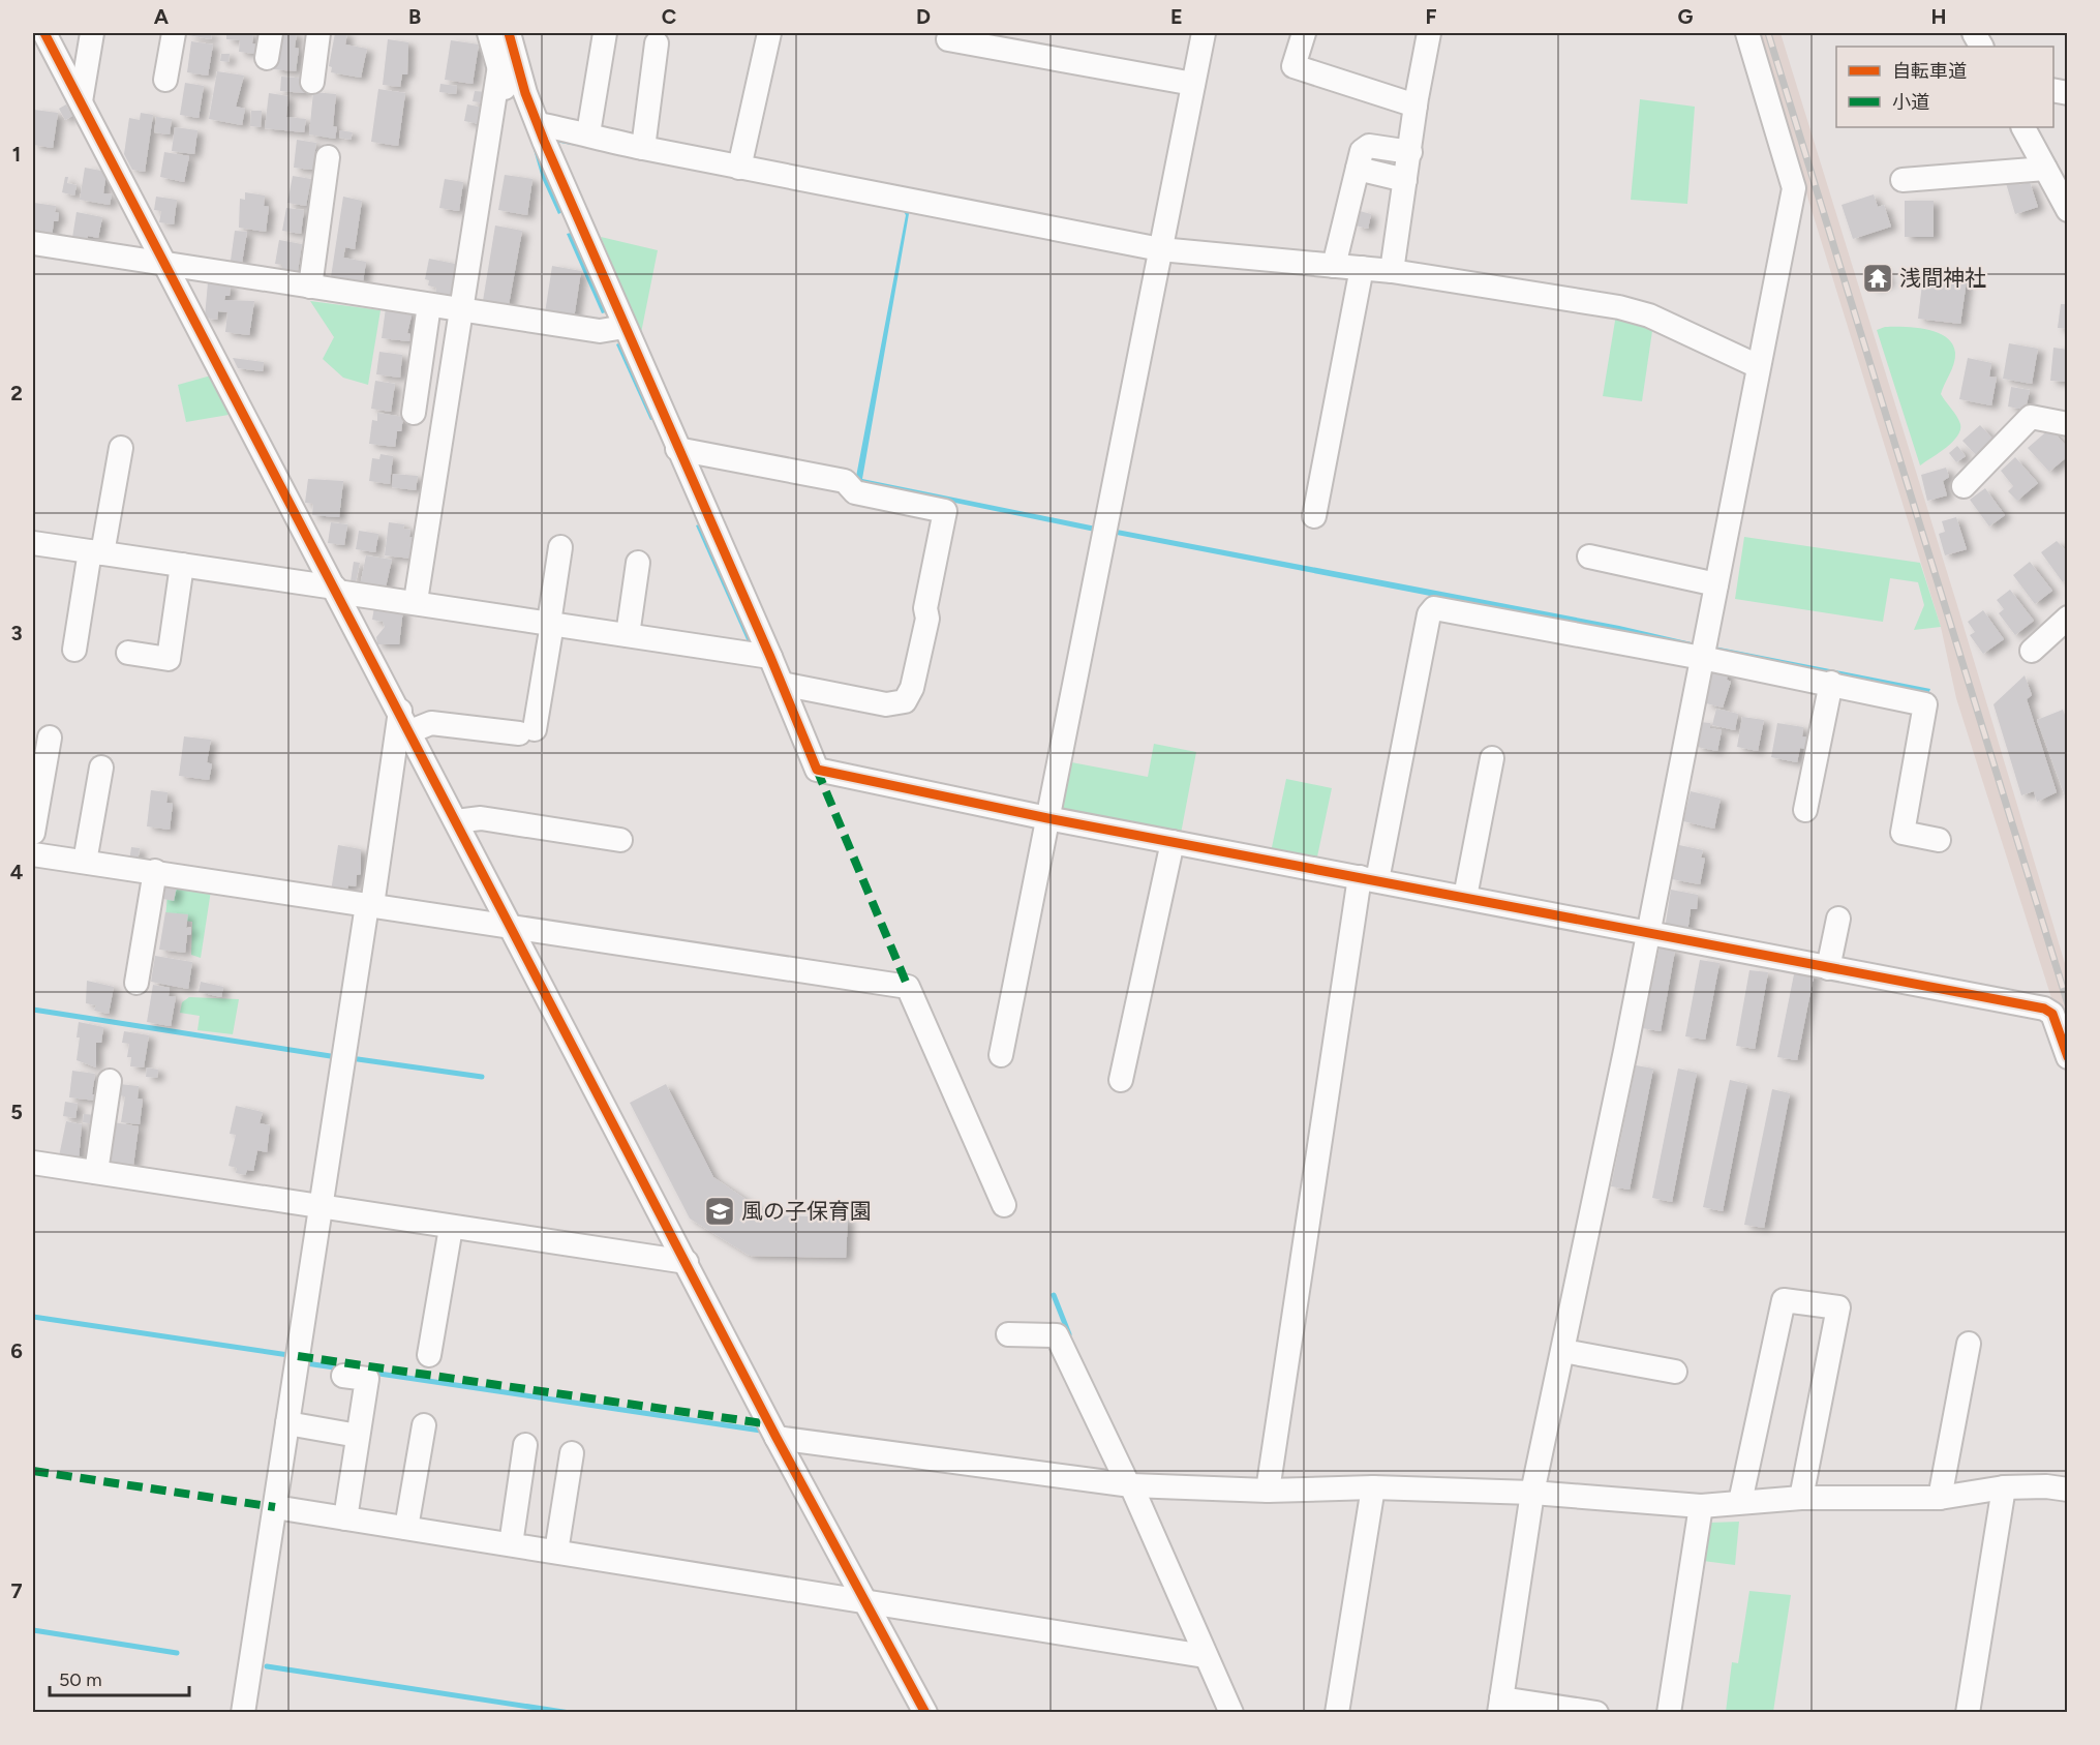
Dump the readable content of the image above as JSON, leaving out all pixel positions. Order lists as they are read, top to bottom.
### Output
{
  "places": {
    "temple": ["浅間神社"],
    "school or university": ["風の子保育園"]
  },
  "legend": ["自転車道", "小道"],
  "scale_bar": "50 m",
  "grid": {
    "columns": [
      "A",
      "B",
      "C",
      "D",
      "E",
      "F",
      "G",
      "H"
    ],
    "rows": [
      "1",
      "2",
      "3",
      "4",
      "5",
      "6",
      "7"
    ]
  }
}
